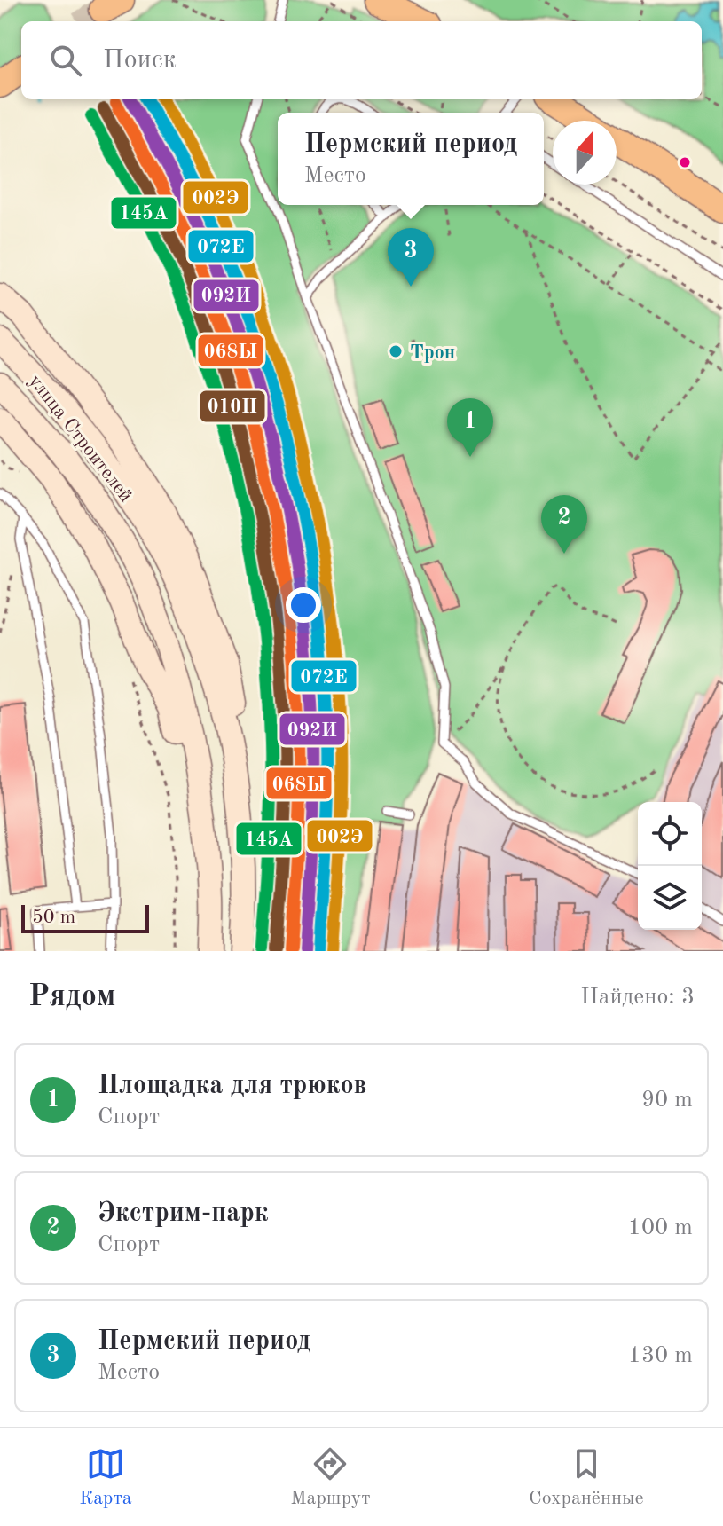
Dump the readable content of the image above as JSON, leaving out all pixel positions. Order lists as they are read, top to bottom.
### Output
{
  "streets": {
    "main road": ["улица Строителей"]
  },
  "places": ["Трон"],
  "lines": [
    "transit line 092И",
    "transit line 072Е",
    "transit line 002Э",
    "transit line 068Ы",
    "transit line 010Н",
    "transit line 145А"
  ],
  "scale_bar": "50 m",
  "north": "top",
  "page": {
    "search": "Поиск",
    "popup": ["Пермский период", "Место"],
    "pins": ["3", "1", "2"],
    "scale": "50 m",
    "heading": ["Рядом", "Найдено: 3"],
    "list": [
      {
        "mark": "1",
        "name": "Площадка для трюков",
        "note": "Спорт",
        "value": "90 m"
      },
      {
        "mark": "2",
        "name": "Экстрим-парк",
        "note": "Спорт",
        "value": "100 m"
      },
      {
        "mark": "3",
        "name": "Пермский период",
        "note": "Место",
        "value": "130 m"
      }
    ],
    "nav": ["Карта", "Маршрут", "Сохранённые"]
  }
}
